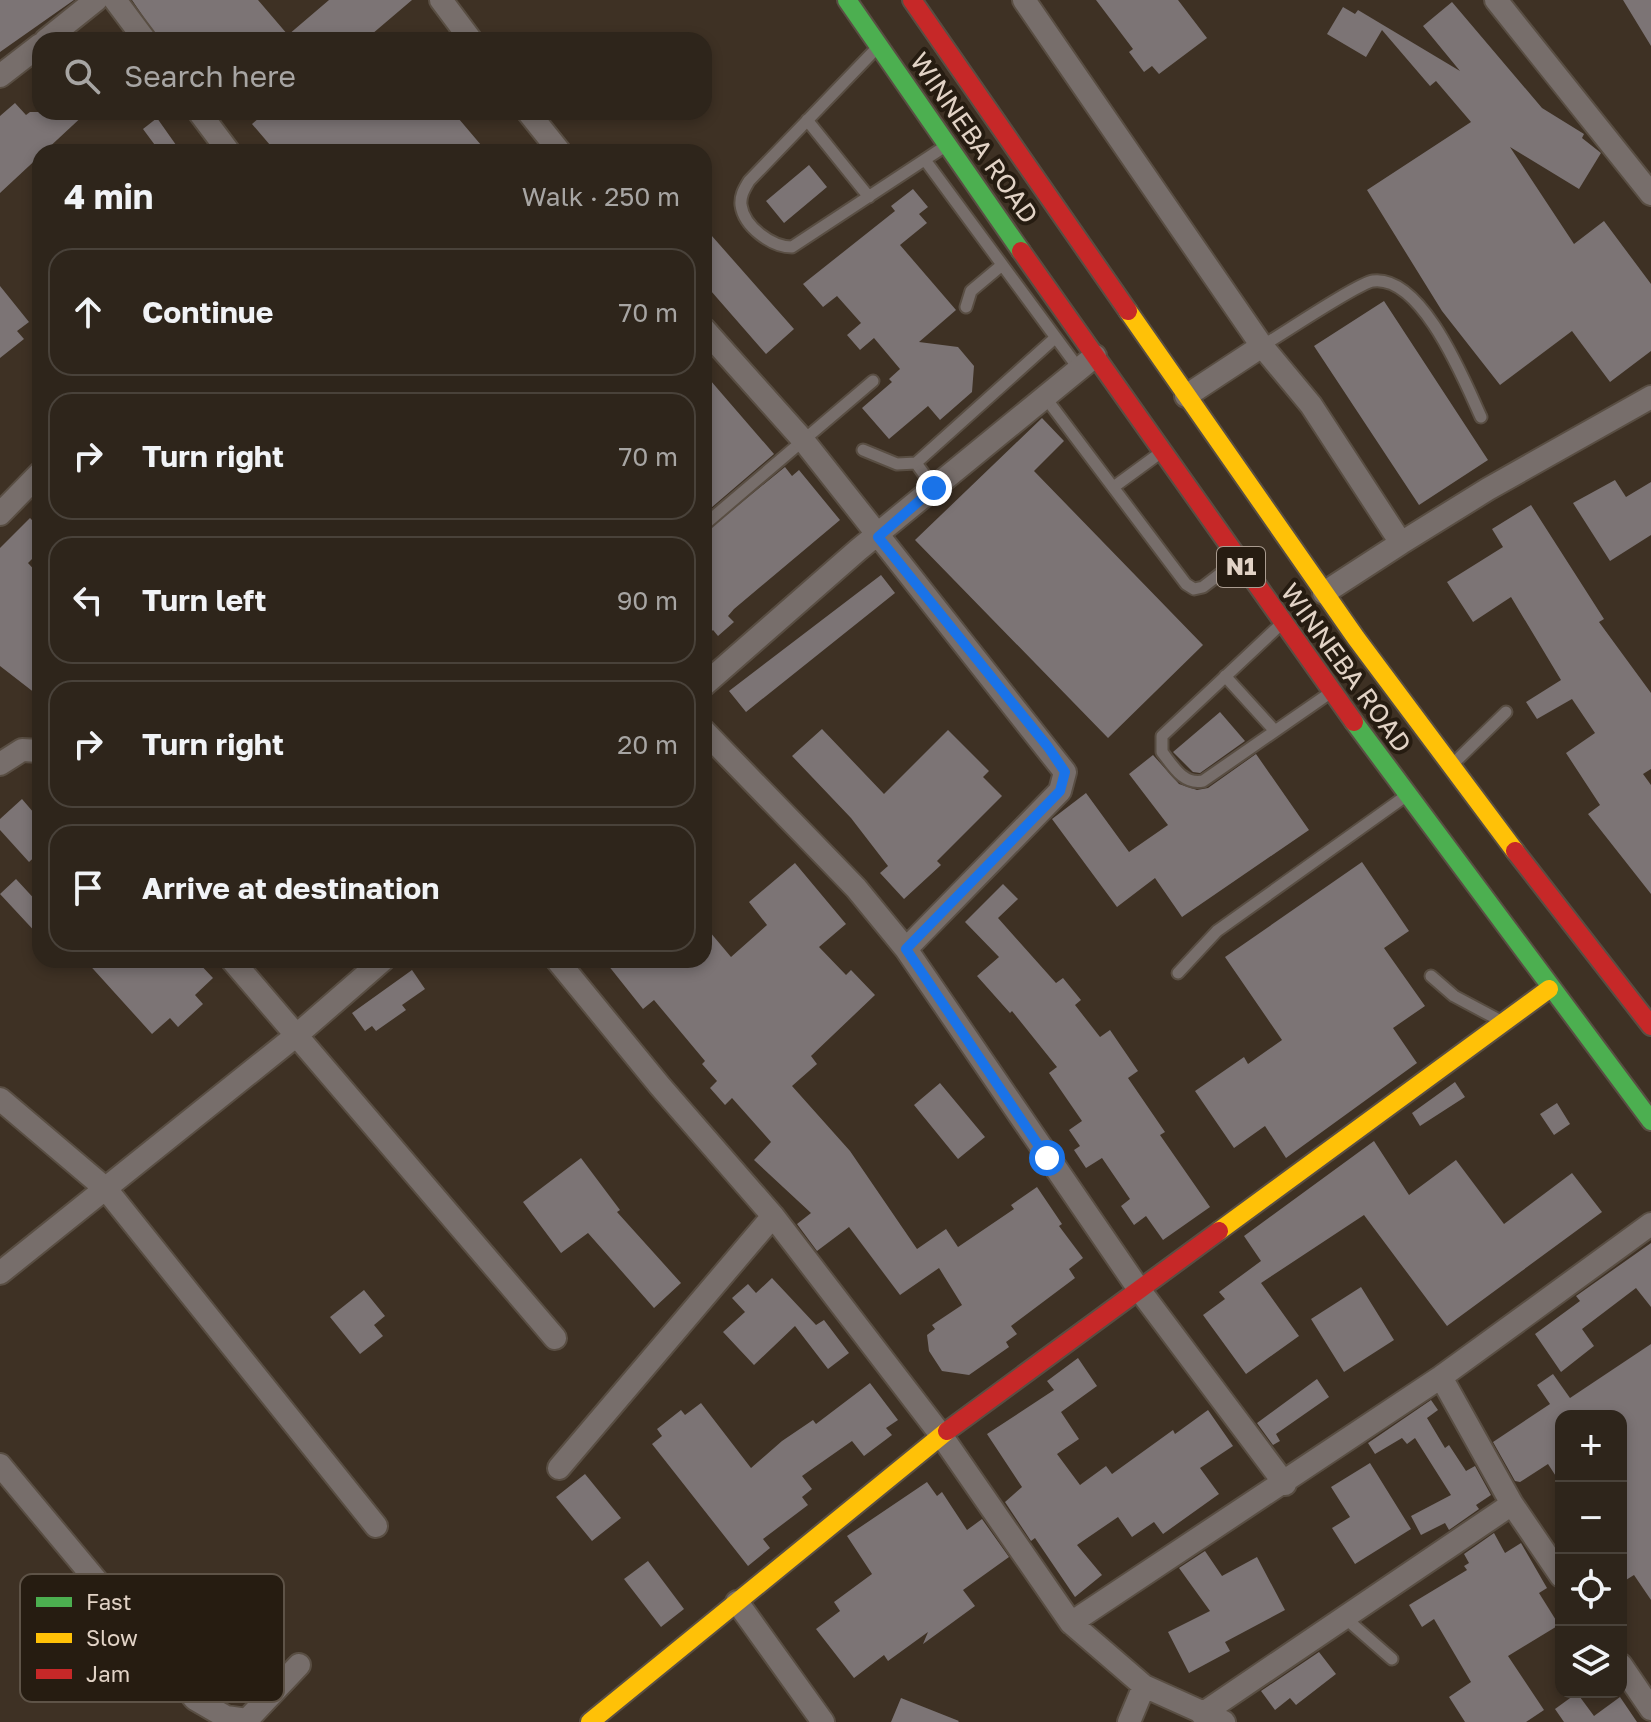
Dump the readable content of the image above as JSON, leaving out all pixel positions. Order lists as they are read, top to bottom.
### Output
{
  "streets": {
    "main road": ["WINNEBA ROAD", "N1"]
  },
  "legend": ["Fast", "Slow", "Jam"],
  "page": {
    "search": "Search here",
    "heading": ["4 min", "Walk · 250 m"],
    "list": [
      ["Continue", "70 m"],
      ["Turn right", "70 m"],
      ["Turn left", "90 m"],
      ["Turn right", "20 m"],
      "Arrive at destination"
    ],
    "map_buttons": ["+", "−"]
  }
}
